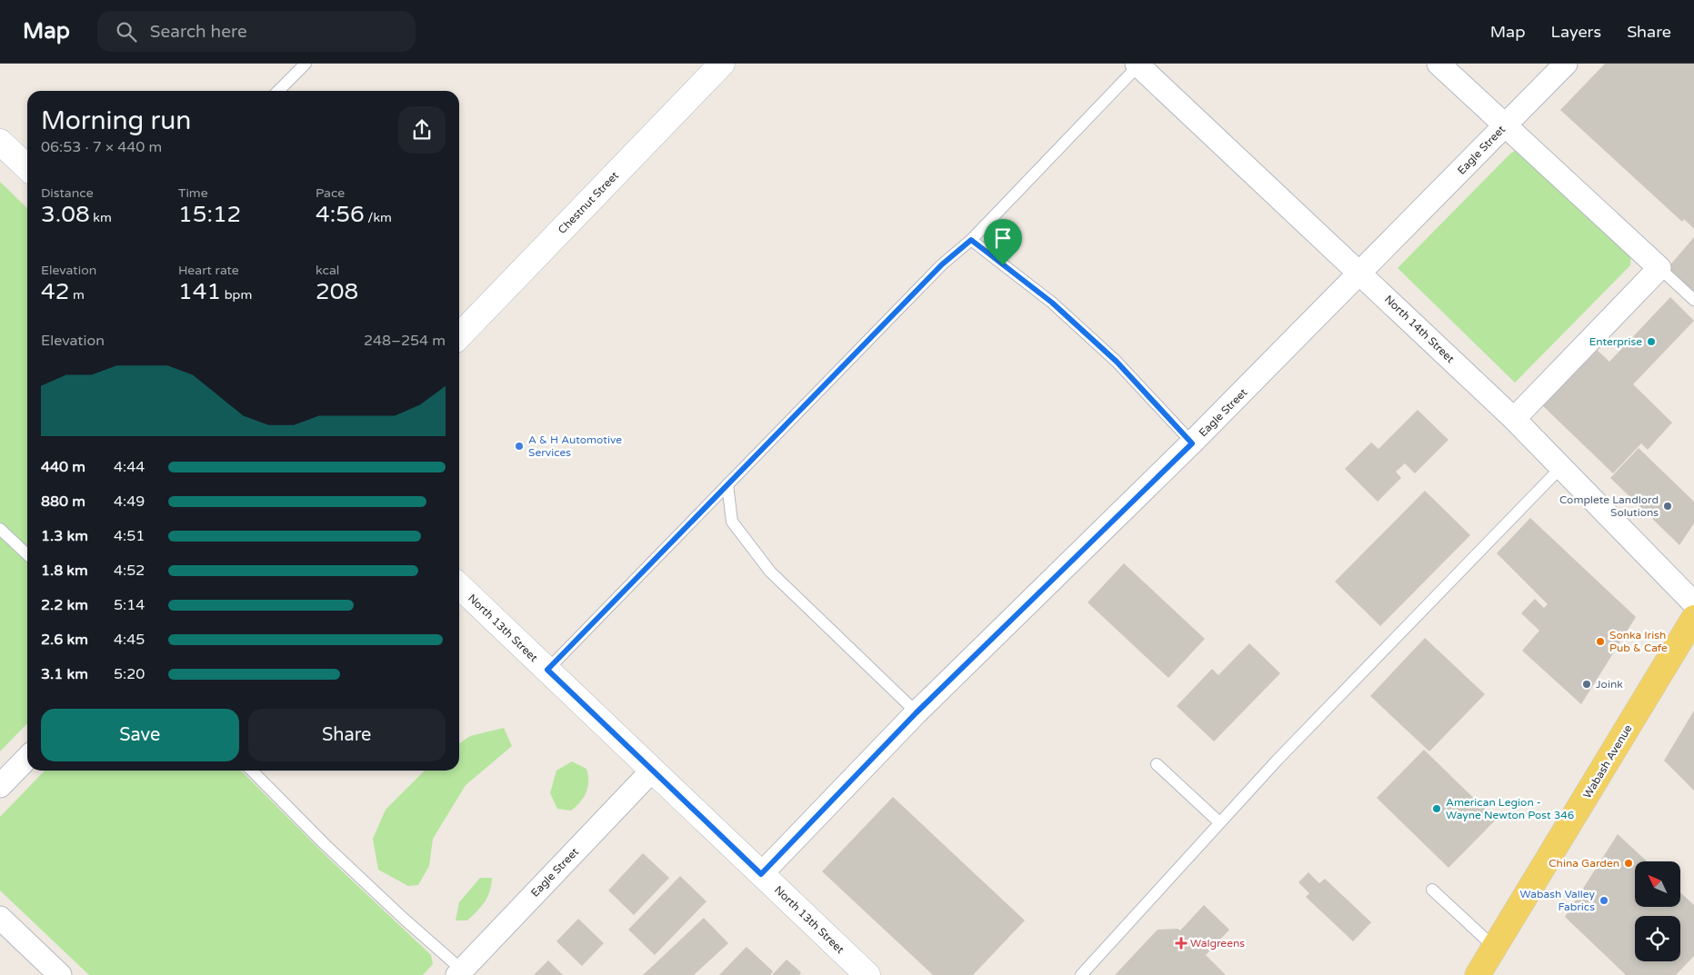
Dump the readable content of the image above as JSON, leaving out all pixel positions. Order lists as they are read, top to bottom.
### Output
{
  "streets": {
    "main road": ["Chestnut Street", "North 13th Street", "Wabash Avenue"],
    "street": ["Eagle Street", "North 14th Street"]
  },
  "crossings": [
    ["Eagle Street", "North 14th Street"],
    ["Eagle Street", "North 13th Street"]
  ],
  "places": {
    "other": [
      "Enterprise",
      "A & H Automotive Services",
      "Complete Landlord Solutions",
      "Sonka Irish Pub & Cafe",
      "Joink",
      "American Legion - Wayne Newton Post 346",
      "China Garden",
      "Wabash Valley Fabrics"
    ],
    "health": ["Walgreens"]
  },
  "north": "top left",
  "page": {
    "header": "Map",
    "search": "Search here",
    "nav": ["Map", "Layers", "Share"],
    "heading": ["Morning run", "06:53 · 7 × 440 m"],
    "stats": [
      ["Distance", "3.08 km"],
      ["Time", "15:12"],
      ["Pace", "4:56 /km"],
      ["Elevation", "42 m"],
      ["Heart rate", "141 bpm"],
      ["kcal", "208"]
    ],
    "chart": ["Elevation", "248–254 m"],
    "list": [
      {
        "name": "440 m",
        "note": "4:44"
      },
      {
        "name": "880 m",
        "note": "4:49"
      },
      {
        "name": "1.3 km",
        "note": "4:51"
      },
      {
        "name": "1.8 km",
        "note": "4:52"
      },
      {
        "name": "2.2 km",
        "note": "5:14"
      },
      {
        "name": "2.6 km",
        "note": "4:45"
      },
      {
        "name": "3.1 km",
        "note": "5:20"
      }
    ],
    "buttons": ["Save", "Share"]
  }
}
